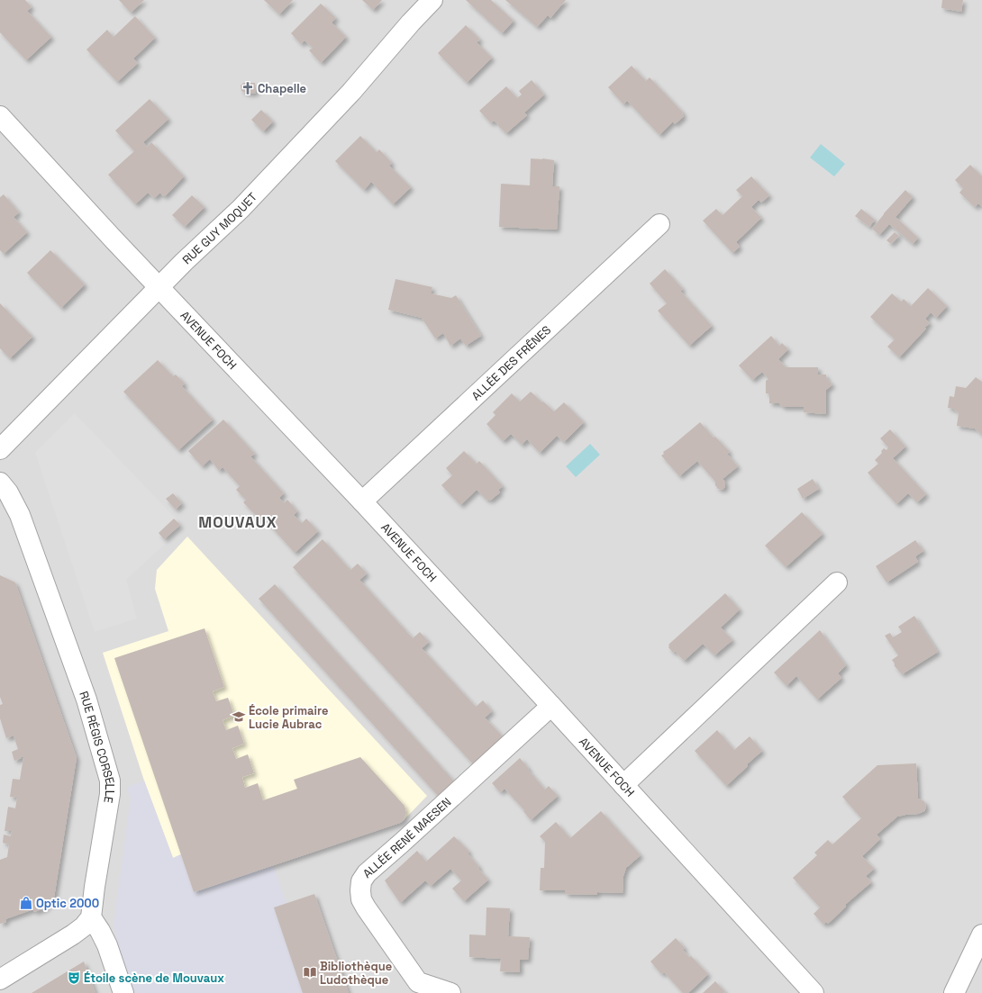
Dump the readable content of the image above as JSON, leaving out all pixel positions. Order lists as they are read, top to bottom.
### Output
{
  "streets": {
    "street": [
      "RUE GUY MOQUET",
      "AVENUE FOCH",
      "ALLÉE DES FRÊNES",
      "RUE RÉGIS CORSELLE",
      "ALLÉE RENÉ MAESEN"
    ]
  },
  "crossings": [
    ["RUE GUY MOQUET", "AVENUE FOCH"],
    ["AVENUE FOCH", "ALLÉE DES FRÊNES"],
    ["AVENUE FOCH", "ALLÉE RENÉ MAESEN"]
  ],
  "districts": ["MOUVAUX"],
  "places": {
    "church": ["Chapelle"],
    "school or university": ["École primaire Lucie Aubrac"],
    "shop": ["Optic 2000"],
    "library": ["Bibliothèque Ludothèque"],
    "theatre": ["Étoile scène de Mouvaux"]
  }
}
